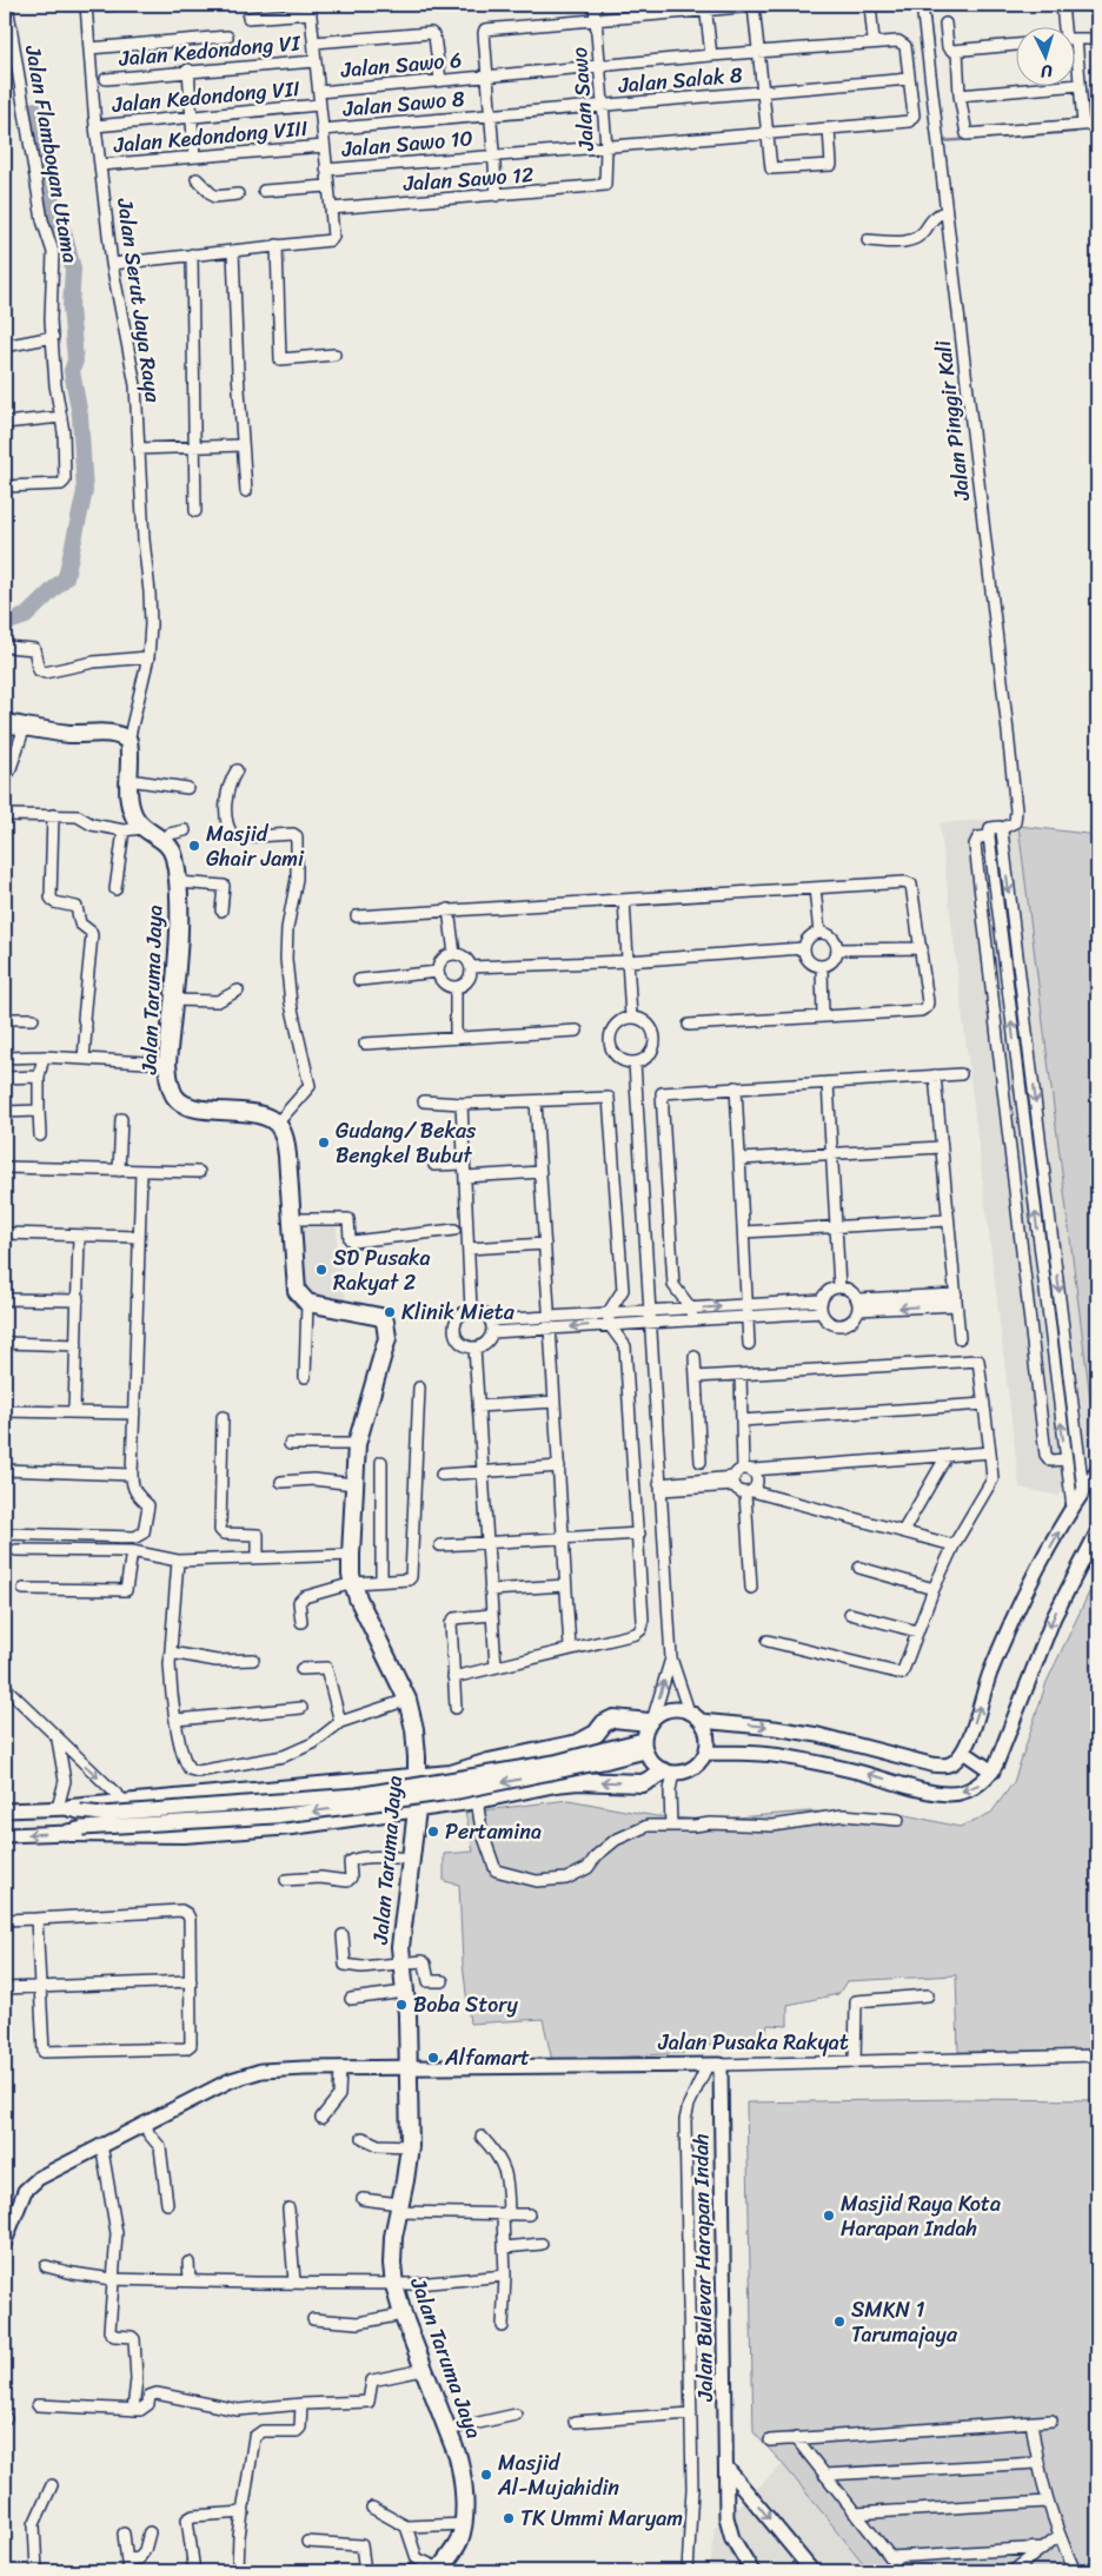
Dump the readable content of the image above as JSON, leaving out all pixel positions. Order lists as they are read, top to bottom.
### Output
{
  "streets": {
    "main road": ["Jalan Taruma Jaya"],
    "street": [
      "Jalan Kedondong VI",
      "Jalan Sawo 6",
      "Jalan Salak 8",
      "Jalan Kedondong VII",
      "Jalan Sawo",
      "Jalan Sawo 8",
      "Jalan Kedondong VIII",
      "Jalan Sawo 10",
      "Jalan Flamboyan Utama",
      "Jalan Sawo 12",
      "Jalan Serut Jaya Raya",
      "Jalan Pinggir Kali",
      "Jalan Pusaka Rakyat",
      "Jalan Bulevar Harapan Indah"
    ]
  },
  "crossings": [
    ["Jalan Sawo 6", "Jalan Salak 8"],
    ["Jalan Sawo 6", "Jalan Sawo"],
    ["Jalan Sawo 6", "Jalan Sawo 10"],
    ["Jalan Salak 8", "Jalan Sawo"],
    ["Jalan Salak 8", "Jalan Sawo 8"],
    ["Jalan Salak 8", "Jalan Sawo 10"],
    ["Jalan Kedondong VII", "Jalan Serut Jaya Raya"],
    ["Jalan Sawo", "Jalan Sawo 10"],
    ["Jalan Sawo", "Jalan Sawo 12"],
    ["Jalan Kedondong VIII", "Jalan Serut Jaya Raya"],
    ["Jalan Taruma Jaya", "Jalan Pusaka Rakyat"],
    ["Jalan Pusaka Rakyat", "Jalan Bulevar Harapan Indah"]
  ],
  "places": [
    "Masjid Ghair Jami",
    "Gudang/ Bekas Bengkel Bubut",
    "SD Pusaka Rakyat 2",
    "Klinik Mieta",
    "Pertamina",
    "Boba Story",
    "Alfamart",
    "Masjid Raya Kota Harapan Indah",
    "SMKN 1 Tarumajaya",
    "Masjid Al-Mujahidin",
    "TK Ummi Maryam"
  ],
  "north": "bottom"
}
